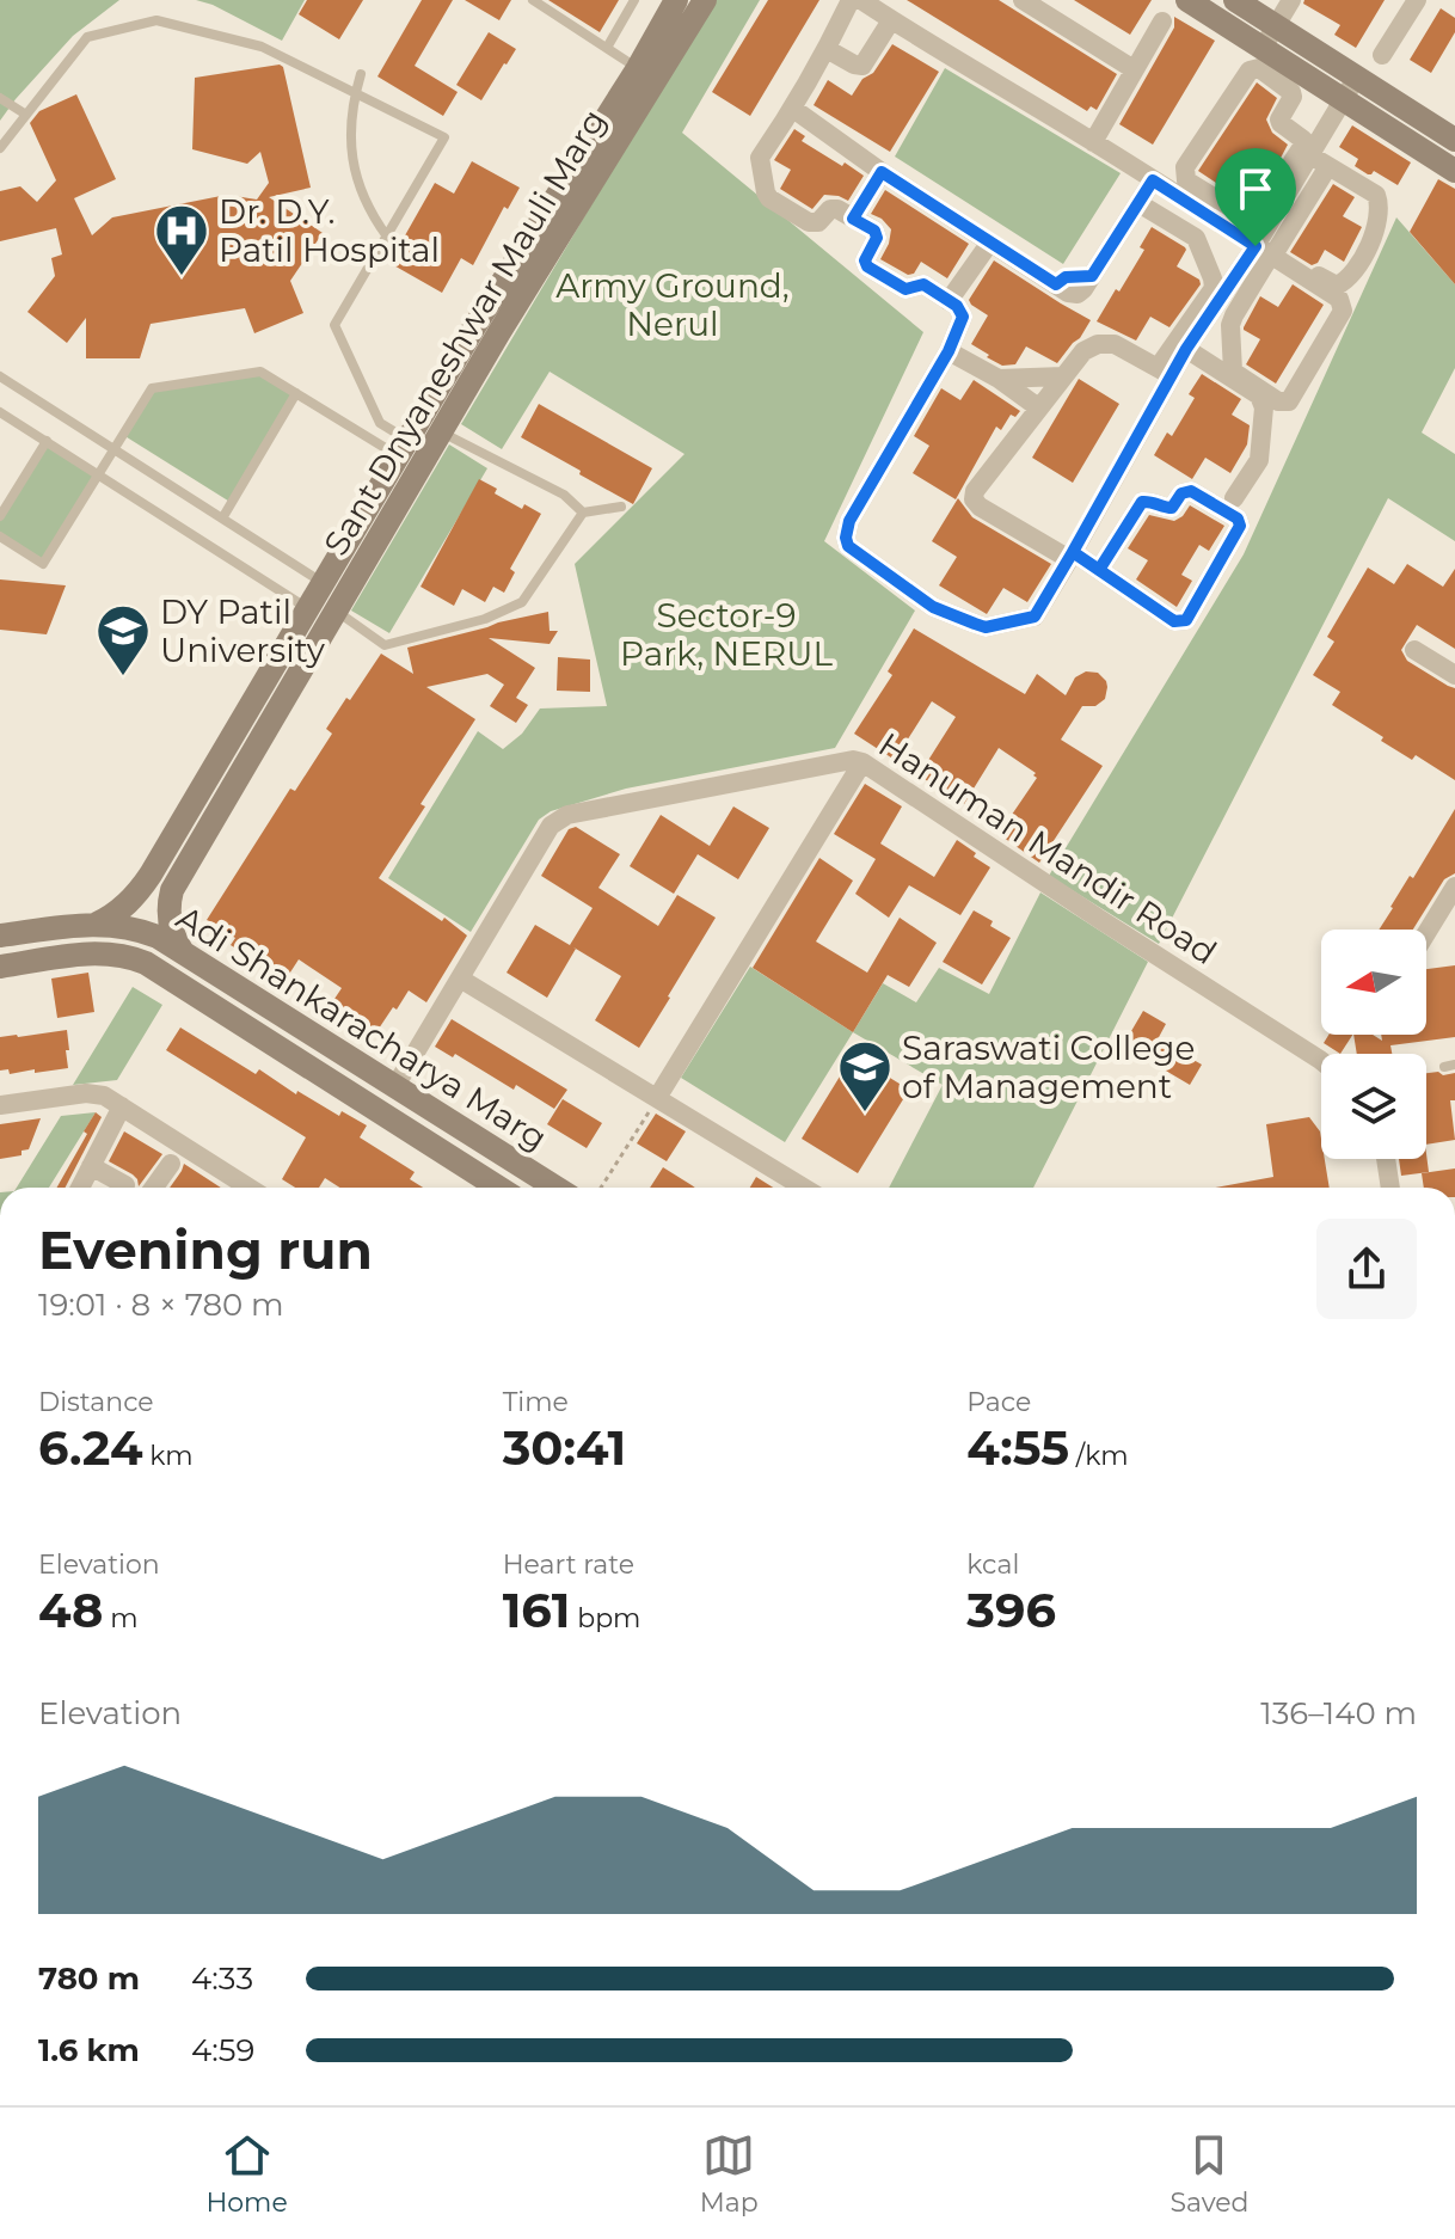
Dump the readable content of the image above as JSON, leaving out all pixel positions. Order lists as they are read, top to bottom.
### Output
{
  "streets": {
    "street": ["Sant Dnyaneshwar Mauli Marg", "Hanuman Mandir Road", "Adi Shankaracharya Marg"]
  },
  "crossings": [
    ["Sant Dnyaneshwar Mauli Marg", "Adi Shankaracharya Marg"],
    ["Hanuman Mandir Road", "Adi Shankaracharya Marg"]
  ],
  "parks": ["Army Ground, Nerul", "Sector-9 Park, NERUL"],
  "places": {
    "hospital": ["Dr. D.Y. Patil Hospital"],
    "school or university": ["DY Patil University", "Saraswati College of Management"]
  },
  "north": "left",
  "page": {
    "heading": ["Evening run", "19:01 · 8 × 780 m"],
    "stats": [
      ["Distance", "6.24 km"],
      ["Time", "30:41"],
      ["Pace", "4:55 /km"],
      ["Elevation", "48 m"],
      ["Heart rate", "161 bpm"],
      ["kcal", "396"]
    ],
    "chart": ["Elevation", "136–140 m"],
    "list": [
      {
        "name": "780 m",
        "note": "4:33"
      },
      {
        "name": "1.6 km",
        "note": "4:59"
      }
    ],
    "tabs": ["Home", "Map", "Saved"]
  }
}
